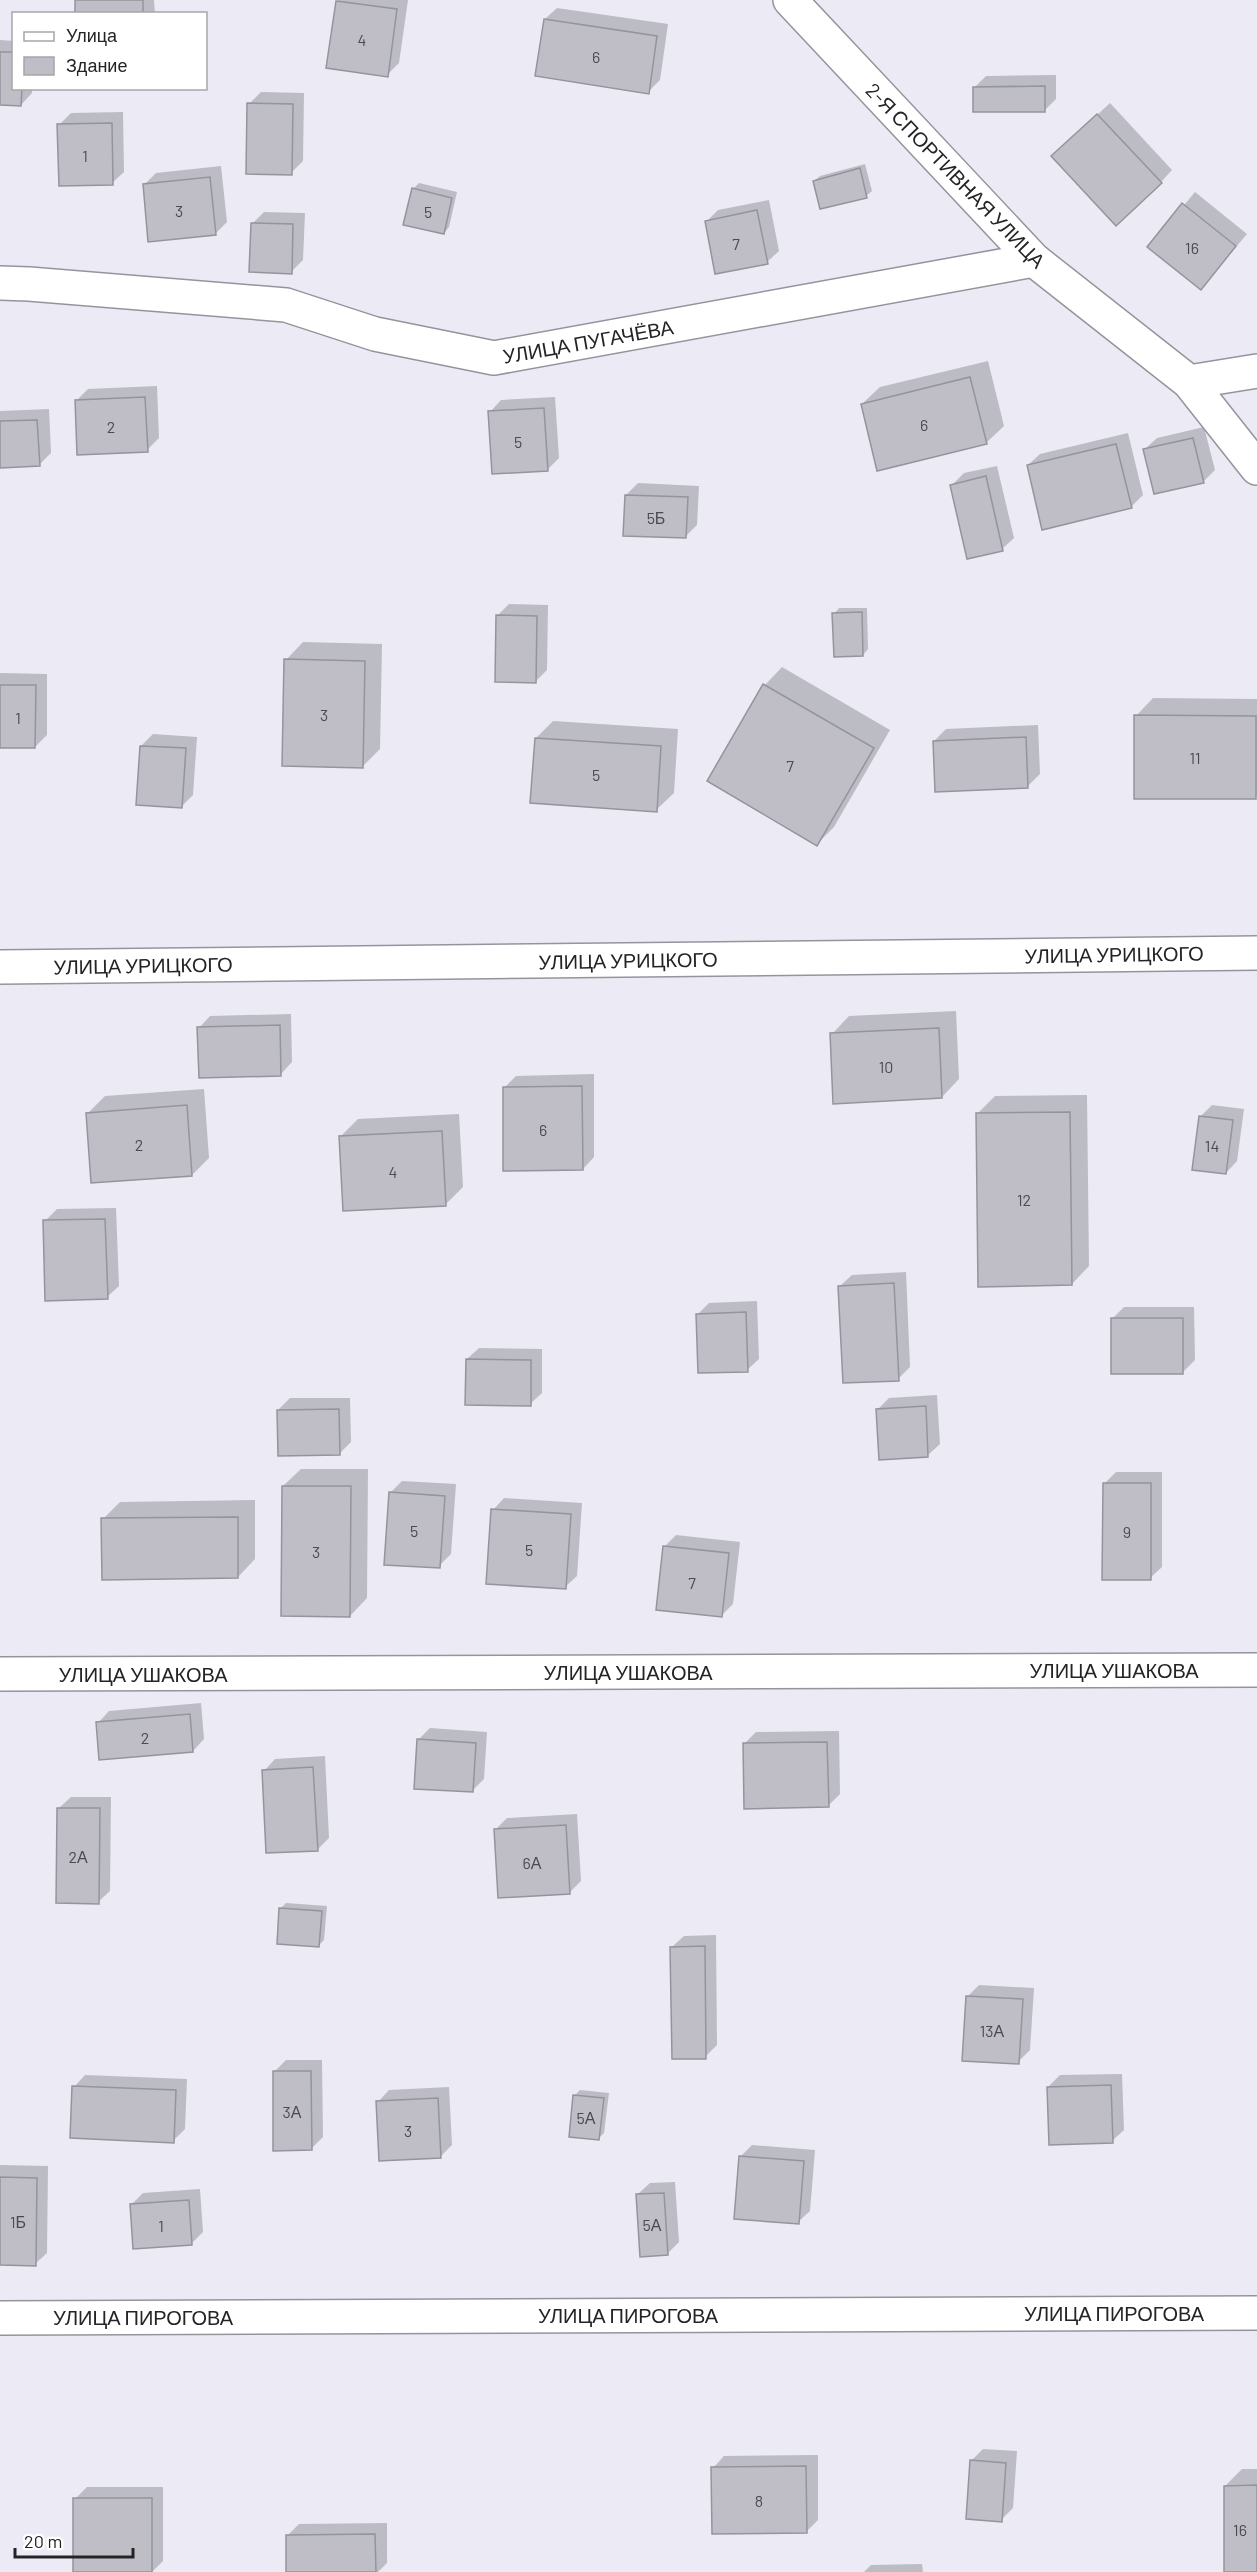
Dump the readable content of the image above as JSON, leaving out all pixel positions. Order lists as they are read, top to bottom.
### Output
{
  "streets": {
    "street": [
      "2-Я СПОРТИВНАЯ УЛИЦА",
      "УЛИЦА ПУГАЧЁВА",
      "УЛИЦА УРИЦКОГО",
      "УЛИЦА УШАКОВА",
      "УЛИЦА ПИРОГОВА"
    ]
  },
  "crossings": [
    ["2-Я СПОРТИВНАЯ УЛИЦА", "УЛИЦА ПУГАЧЁВА"]
  ],
  "house_numbers": [
    "4",
    "6",
    "1",
    "3",
    "5",
    "7",
    "16",
    "6",
    "2",
    "5",
    "5Б",
    "3",
    "1",
    "11",
    "7",
    "5",
    "10",
    "6",
    "2",
    "14",
    "4",
    "12",
    "5",
    "9",
    "5",
    "3",
    "7",
    "2",
    "2А",
    "6А",
    "13А",
    "3А",
    "5А",
    "3",
    "1Б",
    "5А",
    "1",
    "8",
    "16"
  ],
  "legend": ["Улица", "Здание"],
  "scale_bar": "20 m"
}
